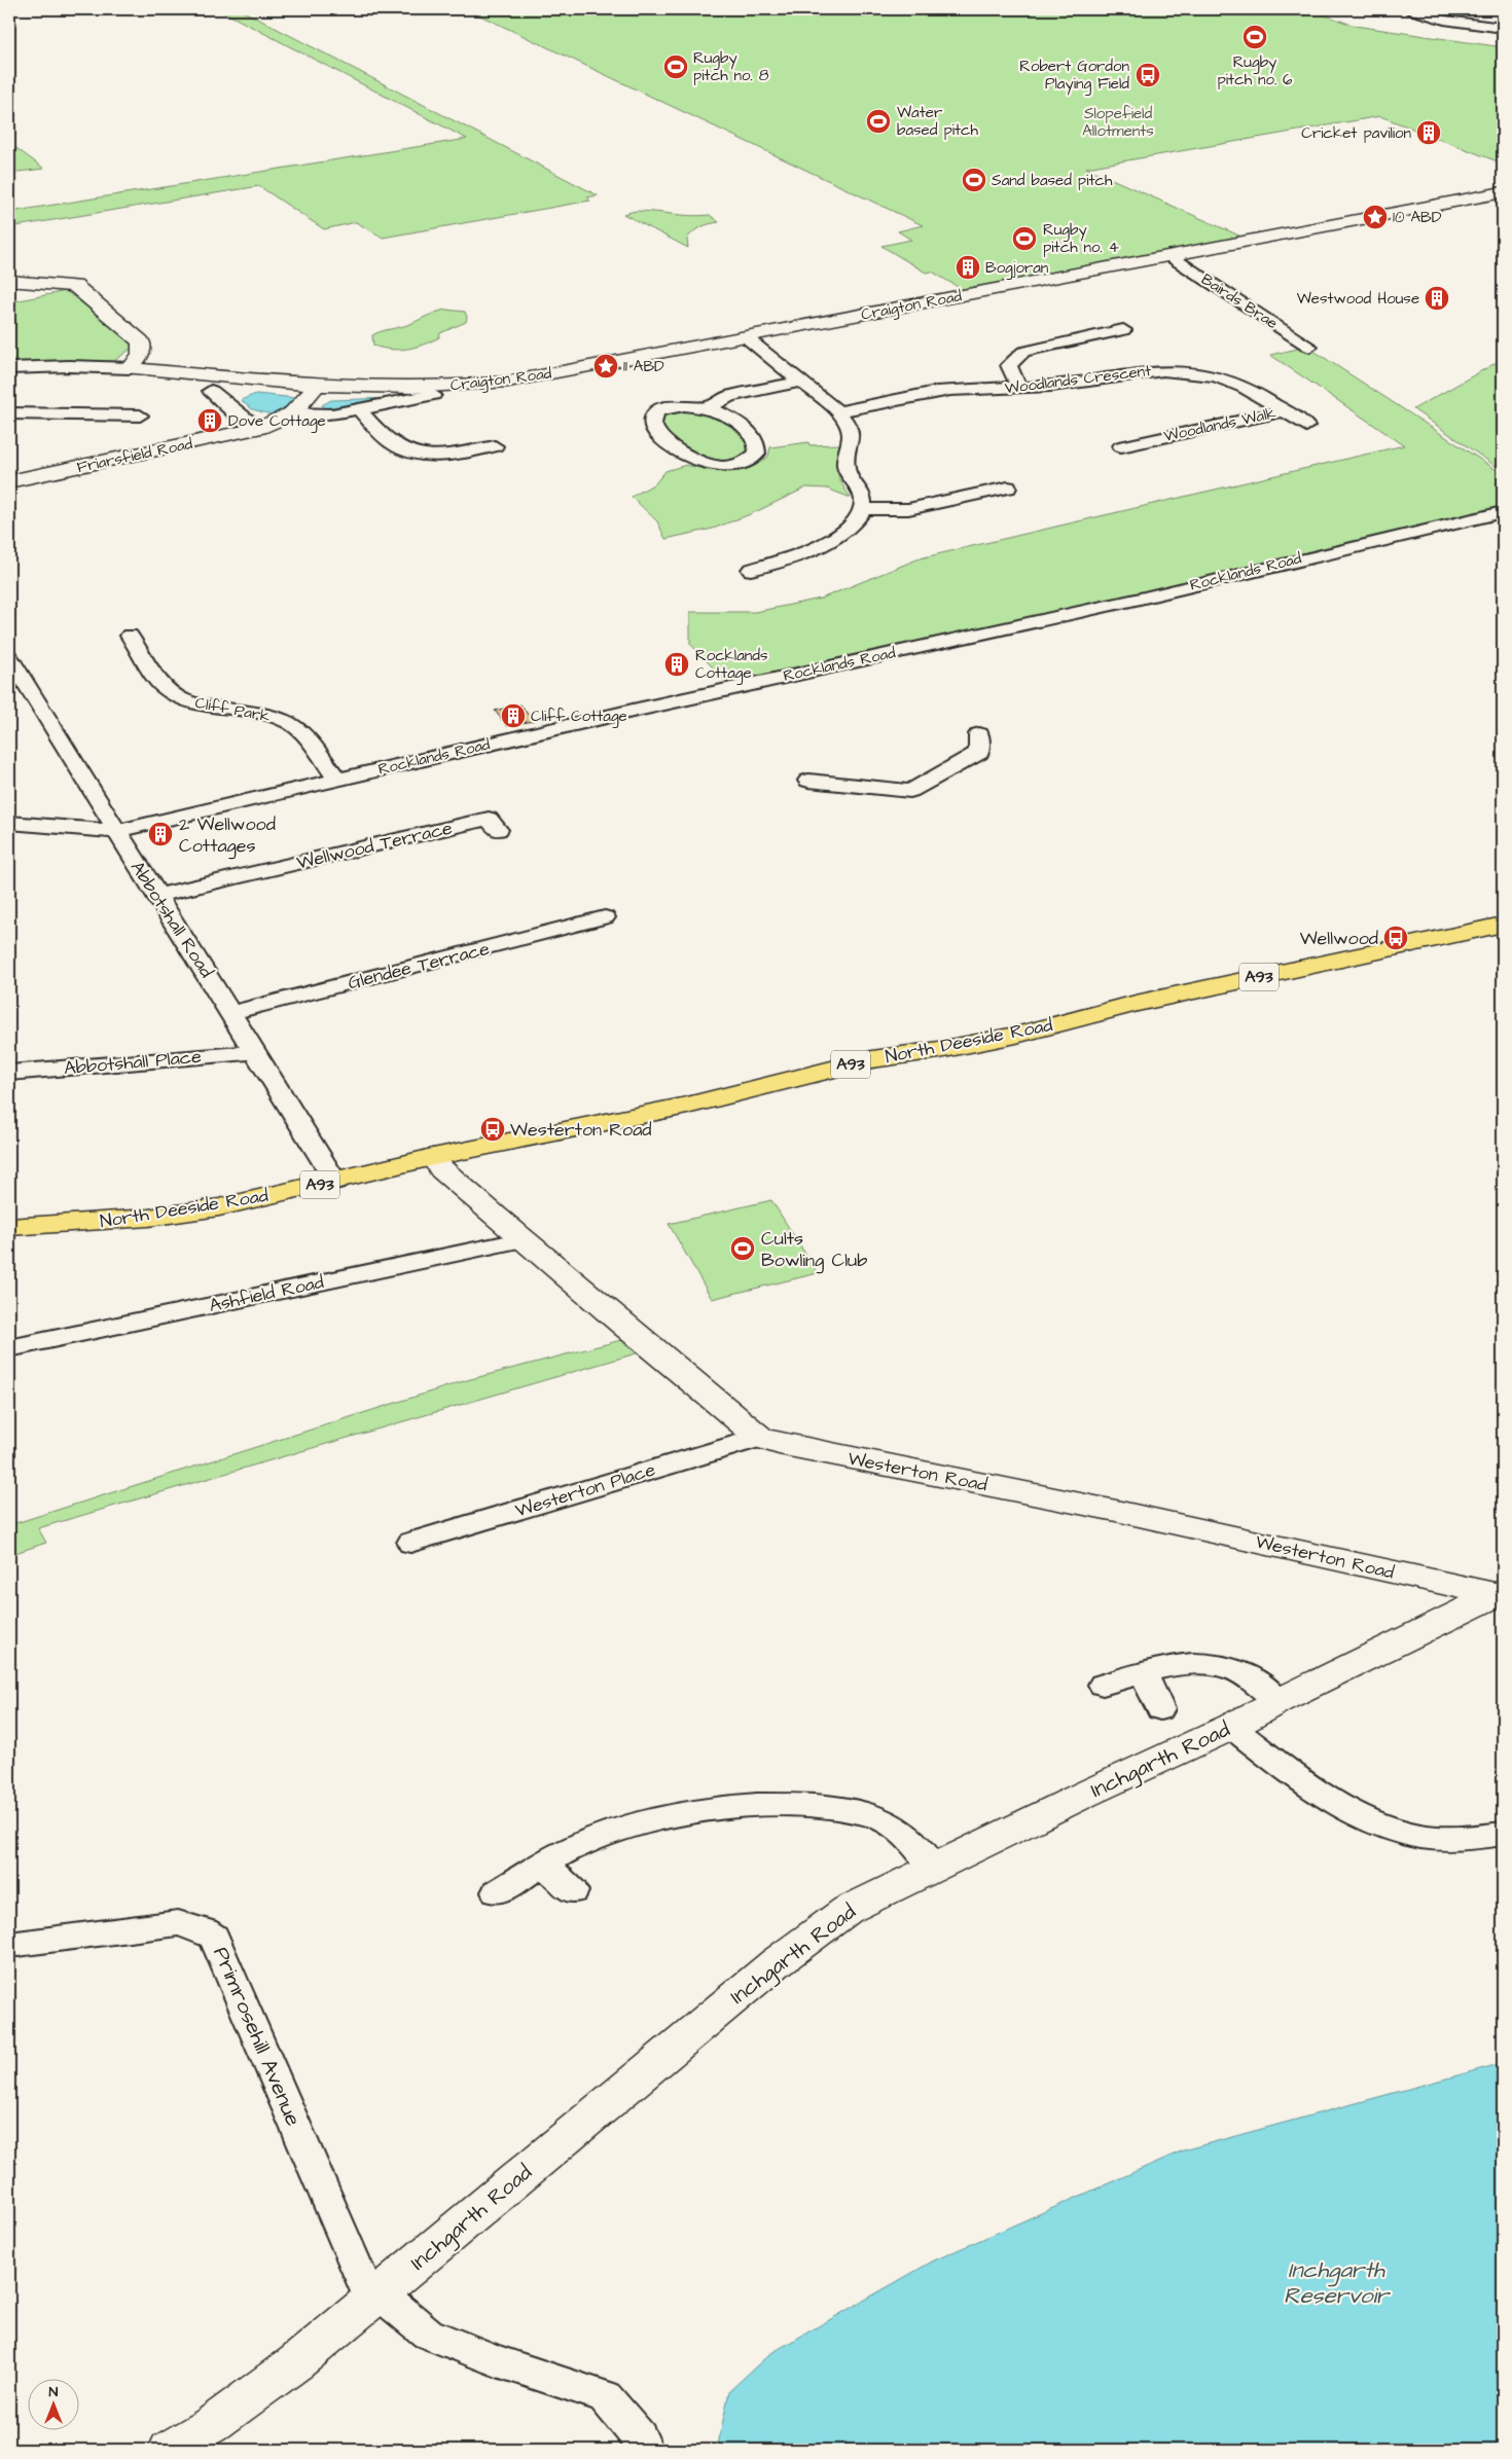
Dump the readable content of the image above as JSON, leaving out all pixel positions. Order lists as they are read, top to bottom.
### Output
{
  "streets": {
    "main road": ["A93", "North Deeside Road"],
    "street": [
      "Bairds Brae",
      "Craigton Road",
      "Woodlands Crescent",
      "Woodlands Walk",
      "Friarsfield Road",
      "Rocklands Road",
      "Cliff Park",
      "Wellwood Terrace",
      "Abbotshall Road",
      "Glendee Terrace",
      "Abbotshall Place",
      "Ashfield Road",
      "Westerton Road",
      "Westerton Place",
      "Inchgarth Road",
      "Primrosehill Avenue"
    ]
  },
  "crossings": [
    ["Bairds Brae", "Craigton Road"],
    ["Craigton Road", "Friarsfield Road"],
    ["Woodlands Crescent", "Woodlands Walk"],
    ["Rocklands Road", "Cliff Park"],
    ["Rocklands Road", "Abbotshall Road"],
    ["Wellwood Terrace", "Abbotshall Road"],
    ["Abbotshall Road", "Glendee Terrace"],
    ["Abbotshall Road", "North Deeside Road"],
    ["Abbotshall Road", "Abbotshall Place"],
    ["North Deeside Road", "Westerton Road"],
    ["Ashfield Road", "Westerton Road"],
    ["Westerton Road", "Westerton Place"],
    ["Westerton Road", "Inchgarth Road"],
    ["Inchgarth Road", "Primrosehill Avenue"]
  ],
  "water": ["Inchgarth Reservoir"],
  "parks": ["Slopefield Allotments"],
  "places": {
    "sports": [
      "Rugby pitch no. 6",
      "Rugby pitch no. 8",
      "Water based pitch",
      "Sand based pitch",
      "Rugby pitch no. 4",
      "Cults Bowling Club"
    ],
    "bus stop": ["Robert Gordon Playing Field", "Wellwood", "Westerton Road"],
    "building": [
      "Cricket pavilion",
      "Bogjoran",
      "Westwood House",
      "Dove Cottage",
      "Rocklands Cottage",
      "Cliff Cottage",
      "2 Wellwood Cottages"
    ],
    "place": ["10 ABD", "11 ABD"]
  },
  "north": "top"
}
